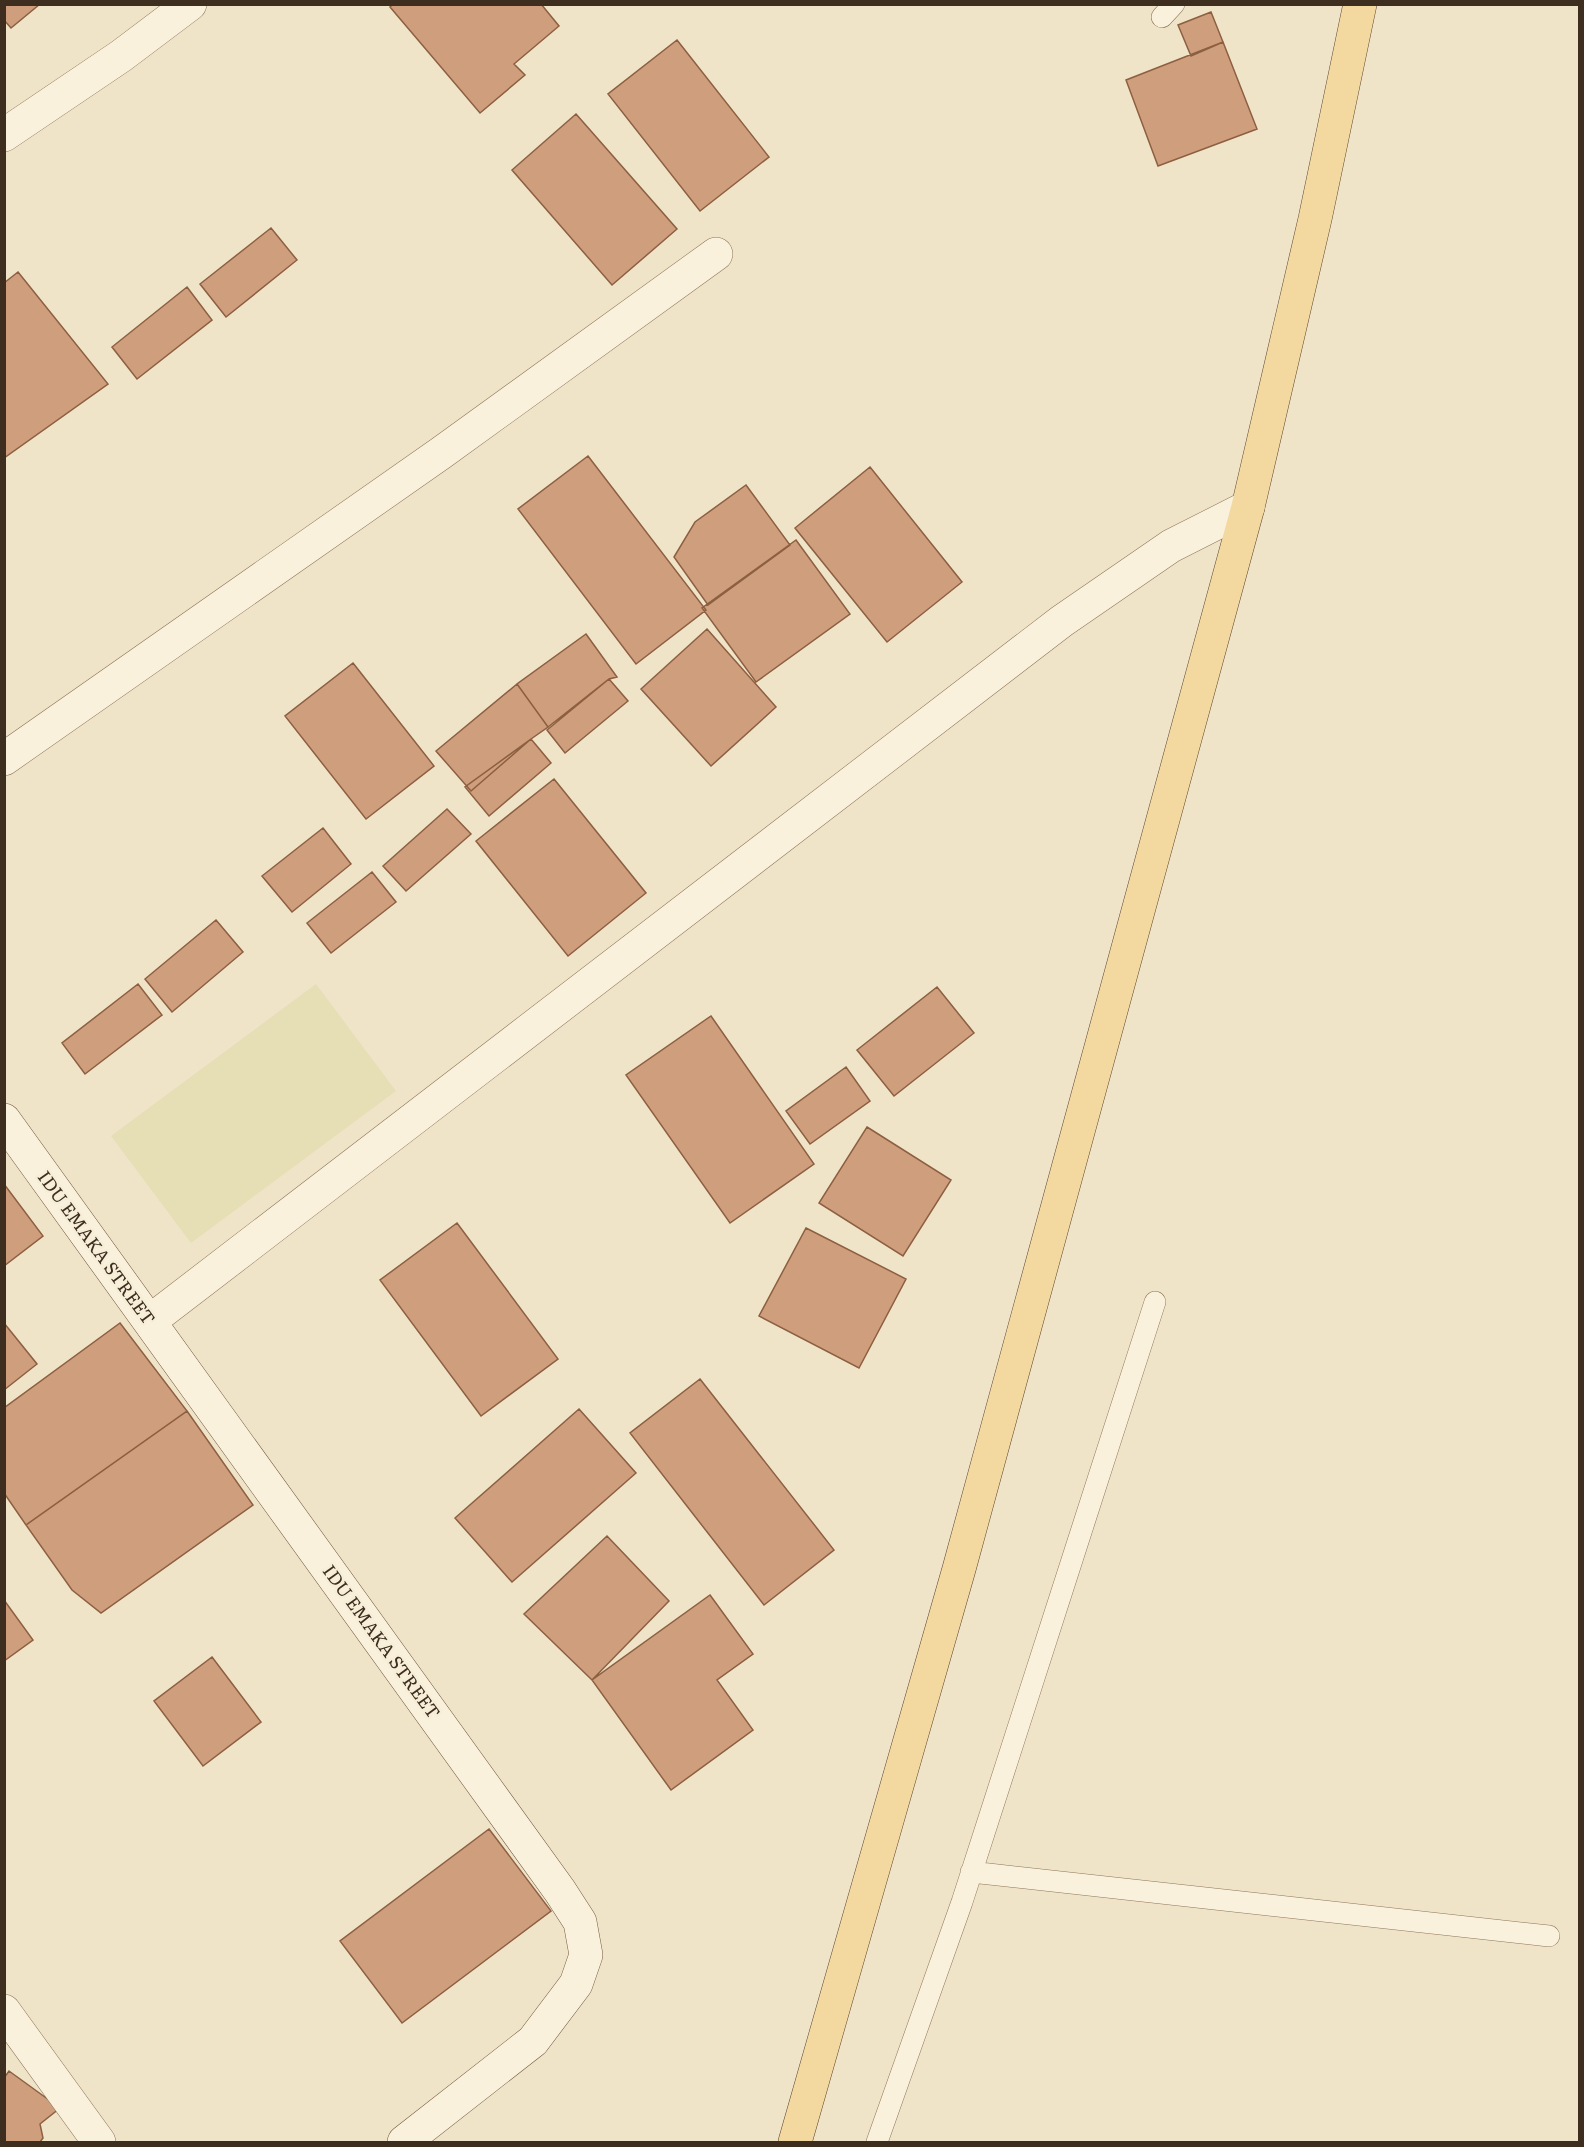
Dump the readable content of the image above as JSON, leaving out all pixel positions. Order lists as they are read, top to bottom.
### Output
{
  "streets": {
    "street": ["IDU EMAKA STREET"]
  }
}
